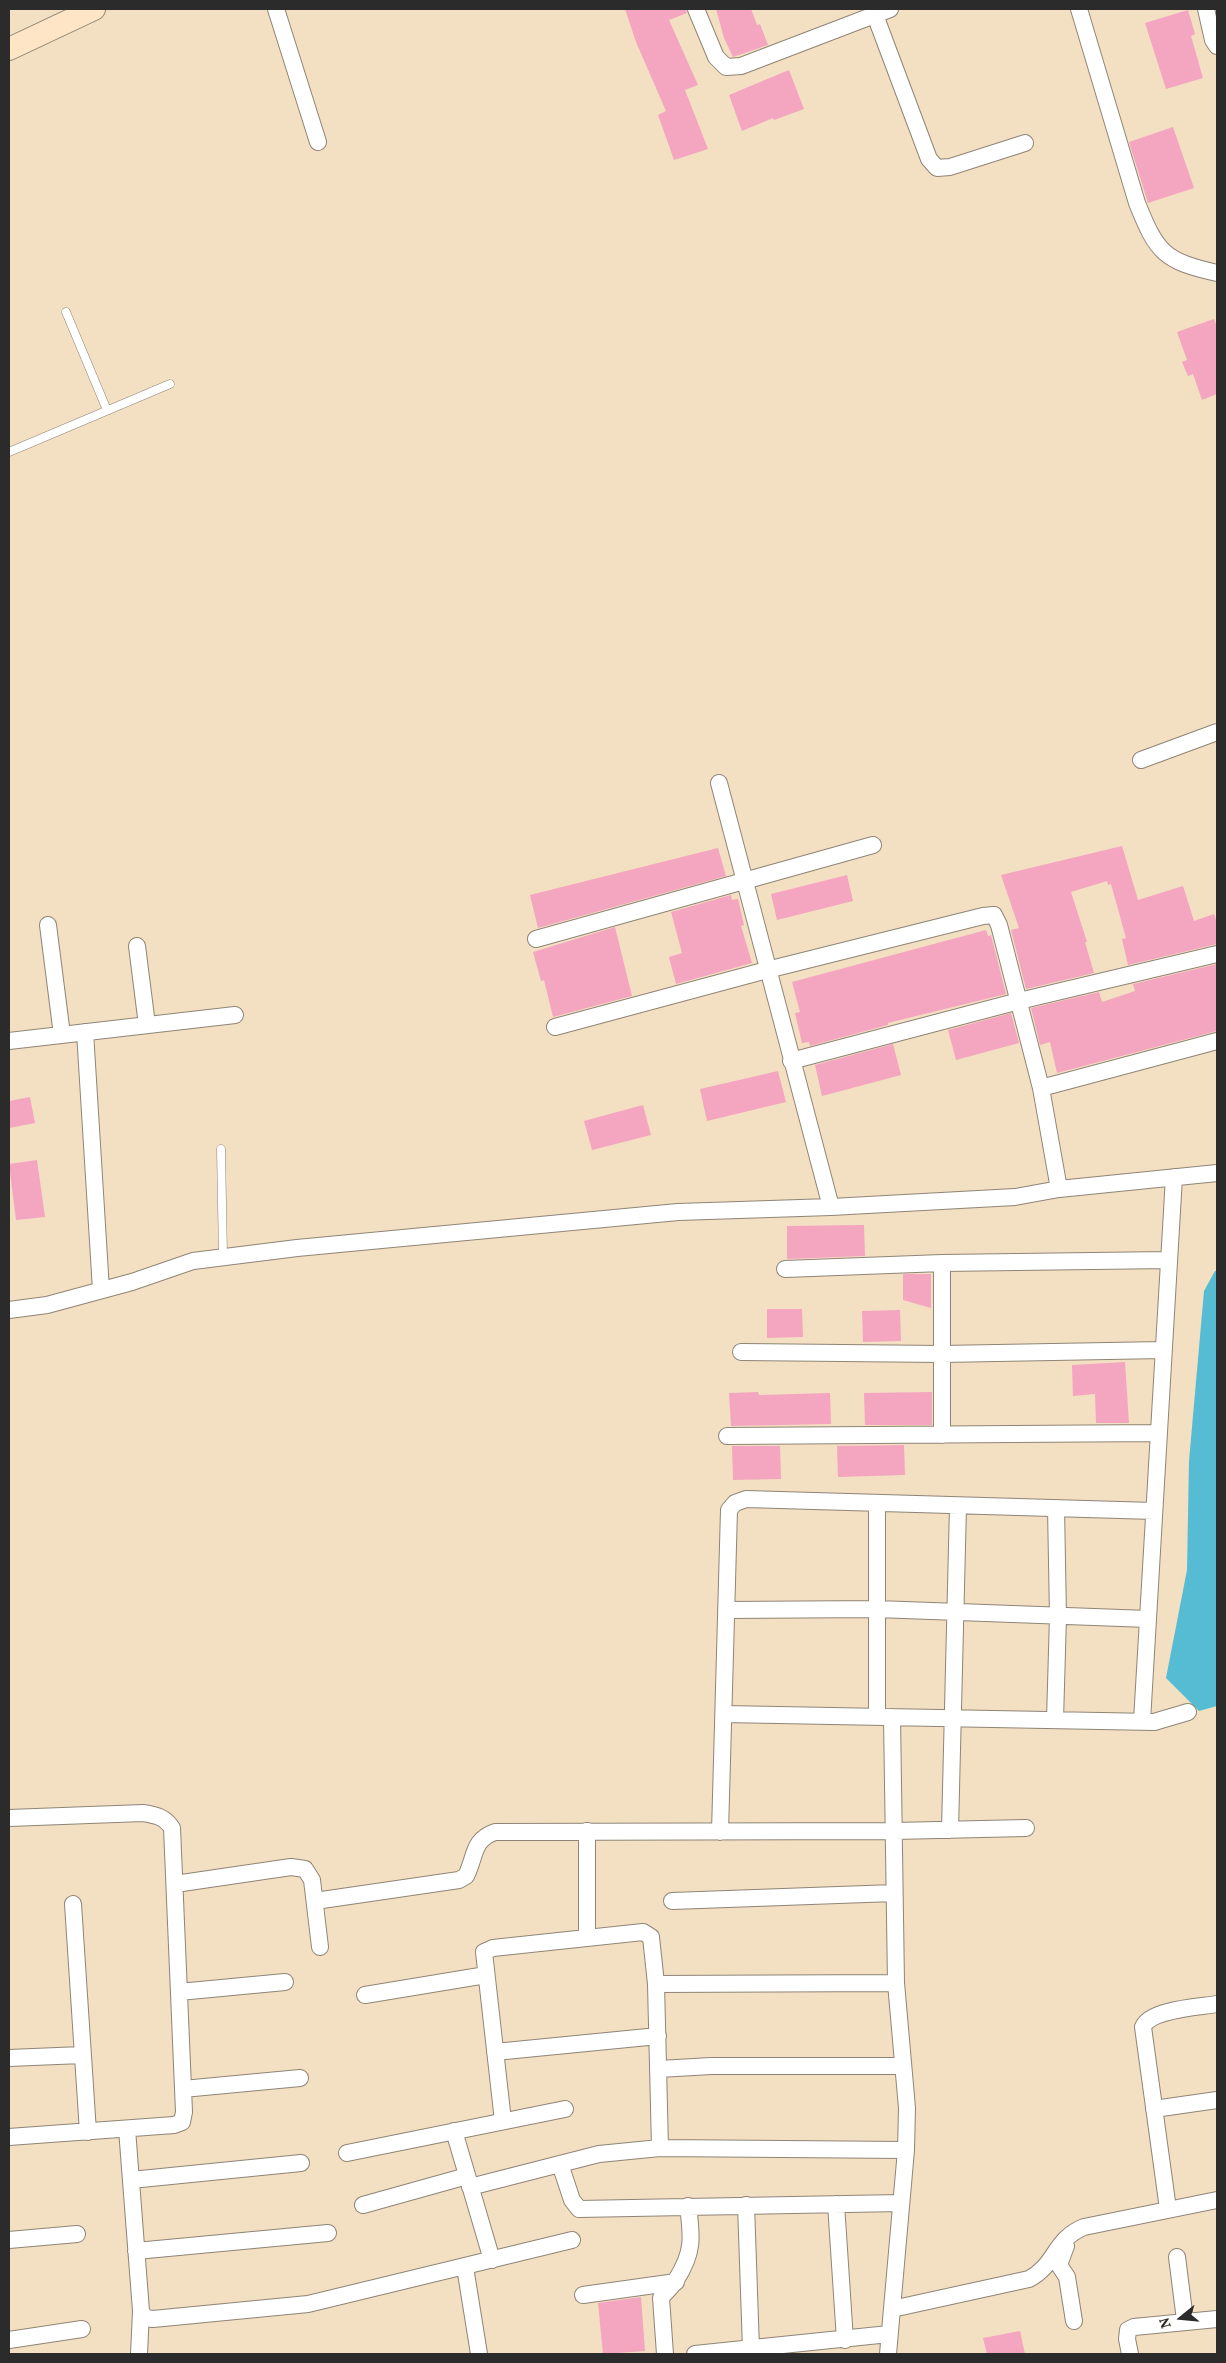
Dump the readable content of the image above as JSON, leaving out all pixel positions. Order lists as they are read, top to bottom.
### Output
{
  "north": "left"
}
